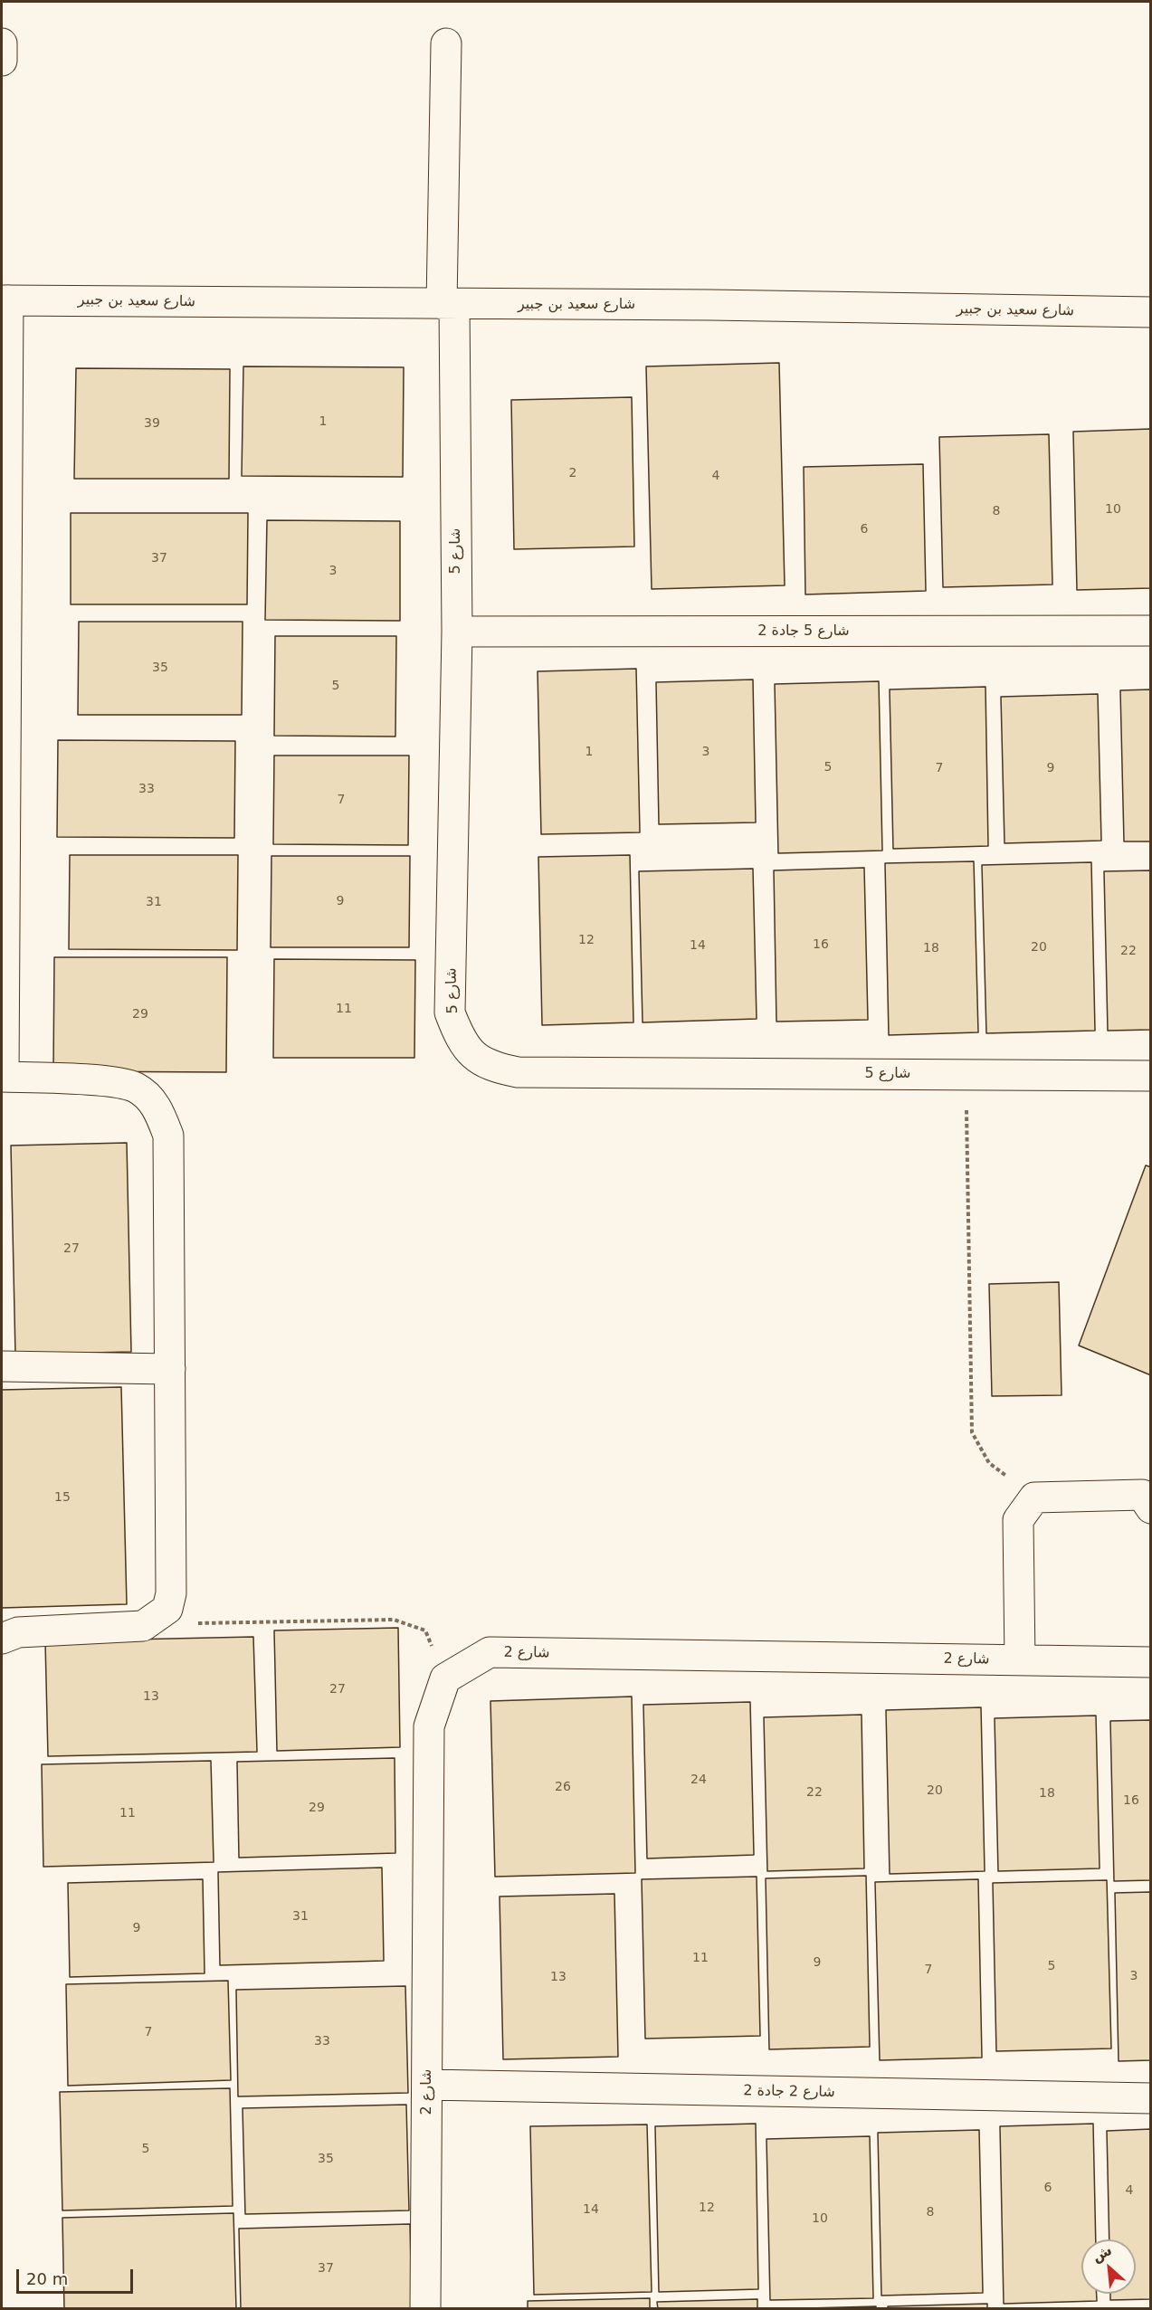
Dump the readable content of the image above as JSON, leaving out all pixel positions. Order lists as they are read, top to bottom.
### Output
{
  "streets": {
    "street": [
      "شارع سعيد بن جبير",
      "شارع 5",
      "شارع 5 جادة 2",
      "شارع 2",
      "شارع 2 جادة 2"
    ]
  },
  "crossings": [
    ["شارع سعيد بن جبير", "شارع 5"],
    ["شارع 5", "شارع 5 جادة 2"],
    ["شارع 2", "شارع 2 جادة 2"]
  ],
  "house_numbers": [
    "1",
    "39",
    "2",
    "4",
    "10",
    "8",
    "6",
    "37",
    "3",
    "35",
    "5",
    "1",
    "3",
    "5",
    "7",
    "9",
    "33",
    "7",
    "9",
    "31",
    "12",
    "16",
    "14",
    "20",
    "18",
    "22",
    "11",
    "29",
    "27",
    "15",
    "27",
    "13",
    "24",
    "26",
    "20",
    "22",
    "18",
    "16",
    "29",
    "11",
    "31",
    "9",
    "11",
    "9",
    "5",
    "7",
    "3",
    "13",
    "7",
    "33",
    "5",
    "35",
    "6",
    "4",
    "12",
    "14",
    "8",
    "10",
    "37"
  ],
  "scale_bar": "20 m",
  "north": "top left"
}
